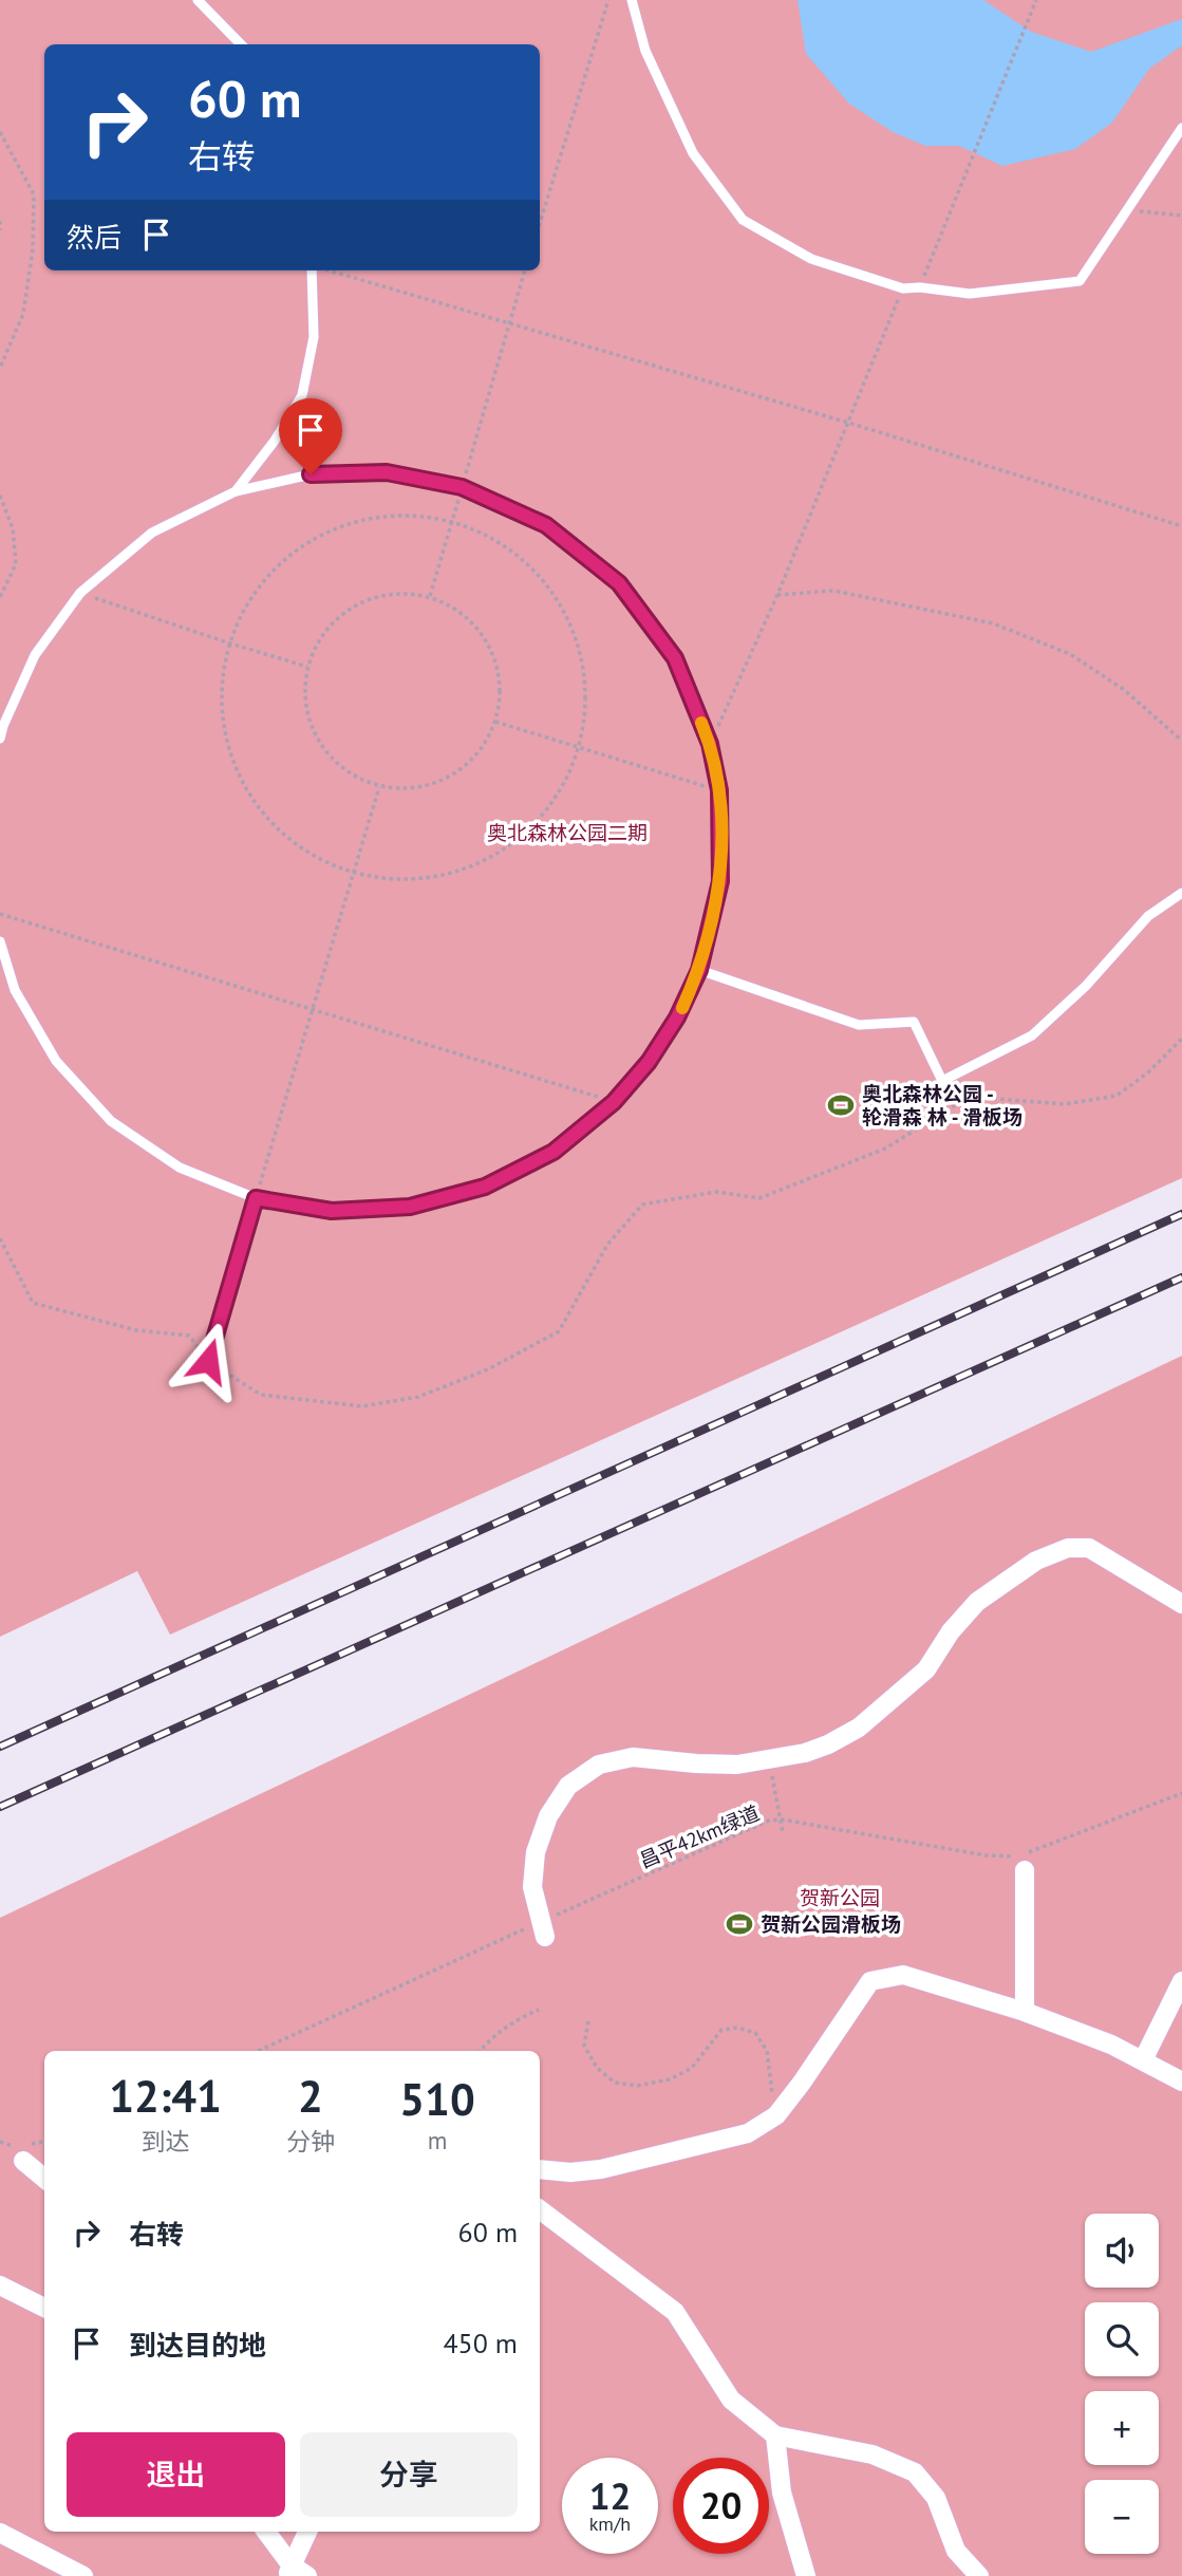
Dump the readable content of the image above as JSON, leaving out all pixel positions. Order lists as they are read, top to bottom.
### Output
{
  "streets": {
    "path": ["昌平42km绿道"]
  },
  "parks": ["奥北森林公园二期", "贺新公园"],
  "places": {
    "sports": ["奥北森林公园 - 轮滑森 林 - 滑板场", "贺新公园滑板场"]
  },
  "page": {
    "turn": ["60 m", "右转"],
    "then": "然后",
    "eta": [
      "12:41",
      "到达",
      "2",
      "分钟",
      "510",
      "m"
    ],
    "list": [
      {
        "name": "右转",
        "value": "60 m"
      },
      {
        "name": "到达目的地",
        "value": "450 m"
      }
    ],
    "map_buttons": ["+", "−"],
    "buttons": ["退出", "分享"],
    "speed": "12 km/h",
    "limit": "20"
  }
}
